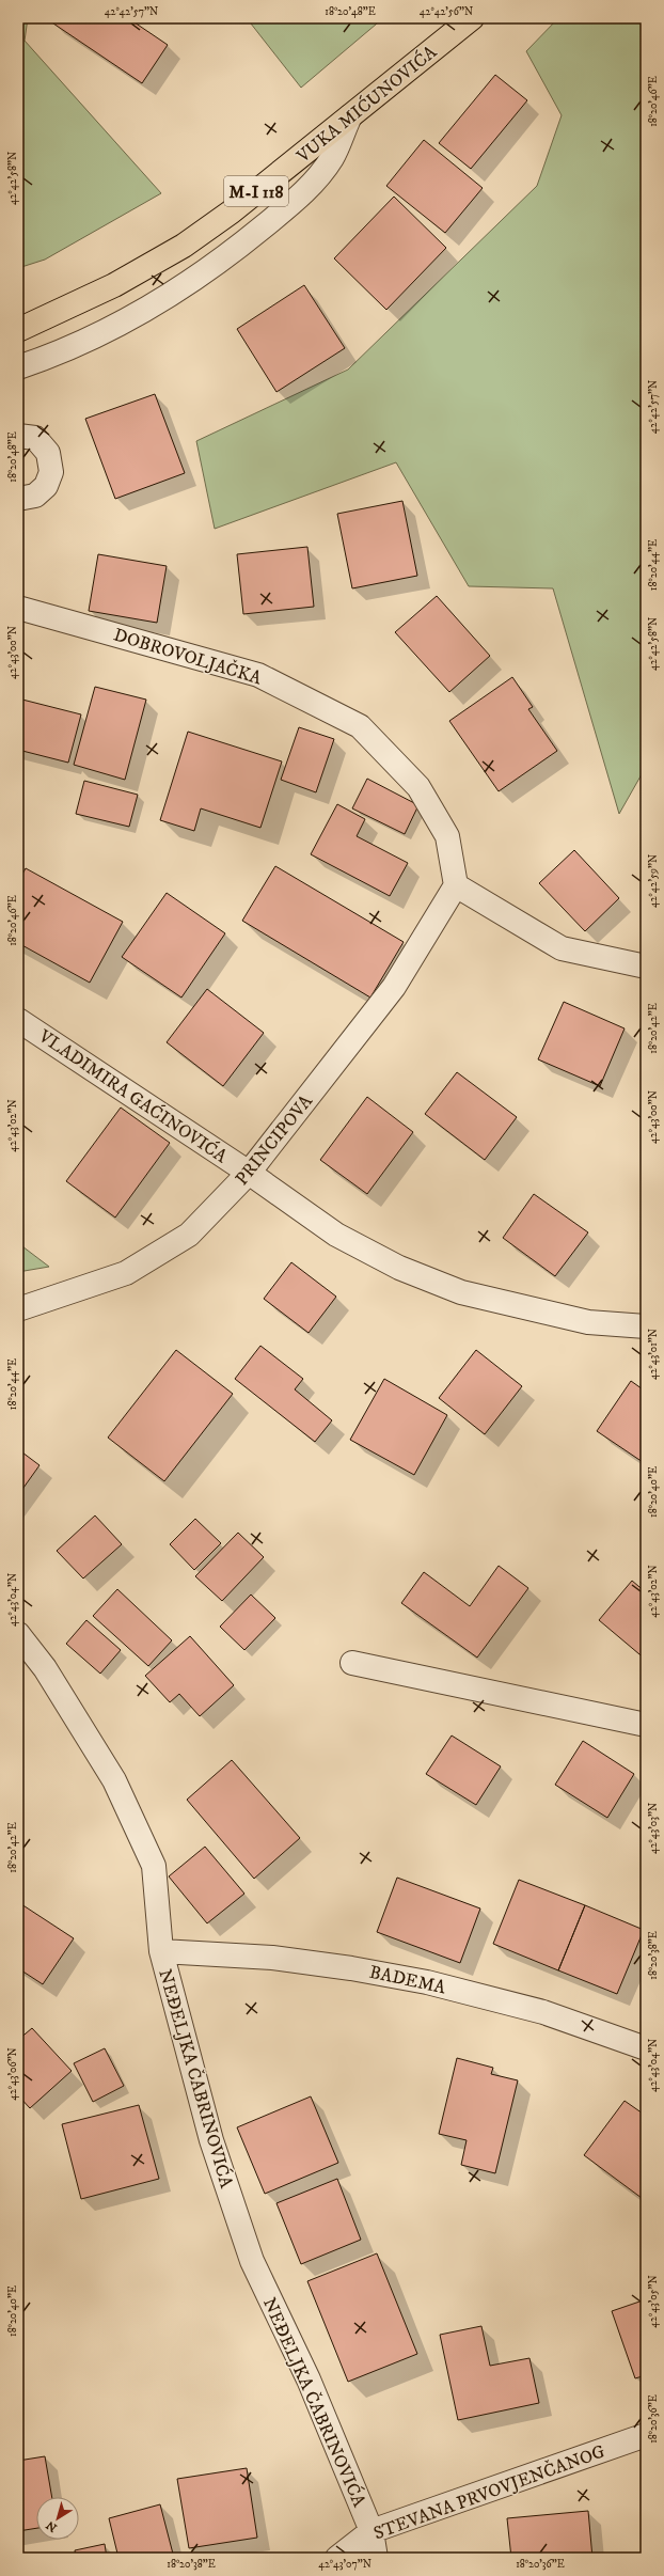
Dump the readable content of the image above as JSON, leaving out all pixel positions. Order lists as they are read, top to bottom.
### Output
{
  "streets": {
    "main road": ["VUKA MIĆUNOVIĆA", "M-I 118"],
    "street": [
      "DOBROVOLJAČKA",
      "VLADIMIRA GAĆINOVIĆA",
      "PRINCIPOVA",
      "BADEMA",
      "NEĐELJKA ČABRINOVIĆA",
      "STEVANA PRVOVJENČANOG"
    ]
  },
  "crossings": [
    ["DOBROVOLJAČKA", "PRINCIPOVA"],
    ["VLADIMIRA GAĆINOVIĆA", "PRINCIPOVA"],
    ["BADEMA", "NEĐELJKA ČABRINOVIĆA"],
    ["NEĐELJKA ČABRINOVIĆA", "STEVANA PRVOVJENČANOG"]
  ],
  "north": "bottom left",
  "coordinates": [
    "42°42'57\"N",
    "18°20'48\"E",
    "42°42'56\"N",
    "18°20'46\"E",
    "42°42'58\"N",
    "18°20'44\"E",
    "42°43'00\"N",
    "42°42'59\"N",
    "18°20'42\"E",
    "42°43'02\"N",
    "42°43'01\"N",
    "18°20'40\"E",
    "42°43'04\"N",
    "42°43'03\"N",
    "18°20'38\"E",
    "42°43'06\"N",
    "42°43'05\"N",
    "18°20'36\"E",
    "42°43'07\"N"
  ]
}
